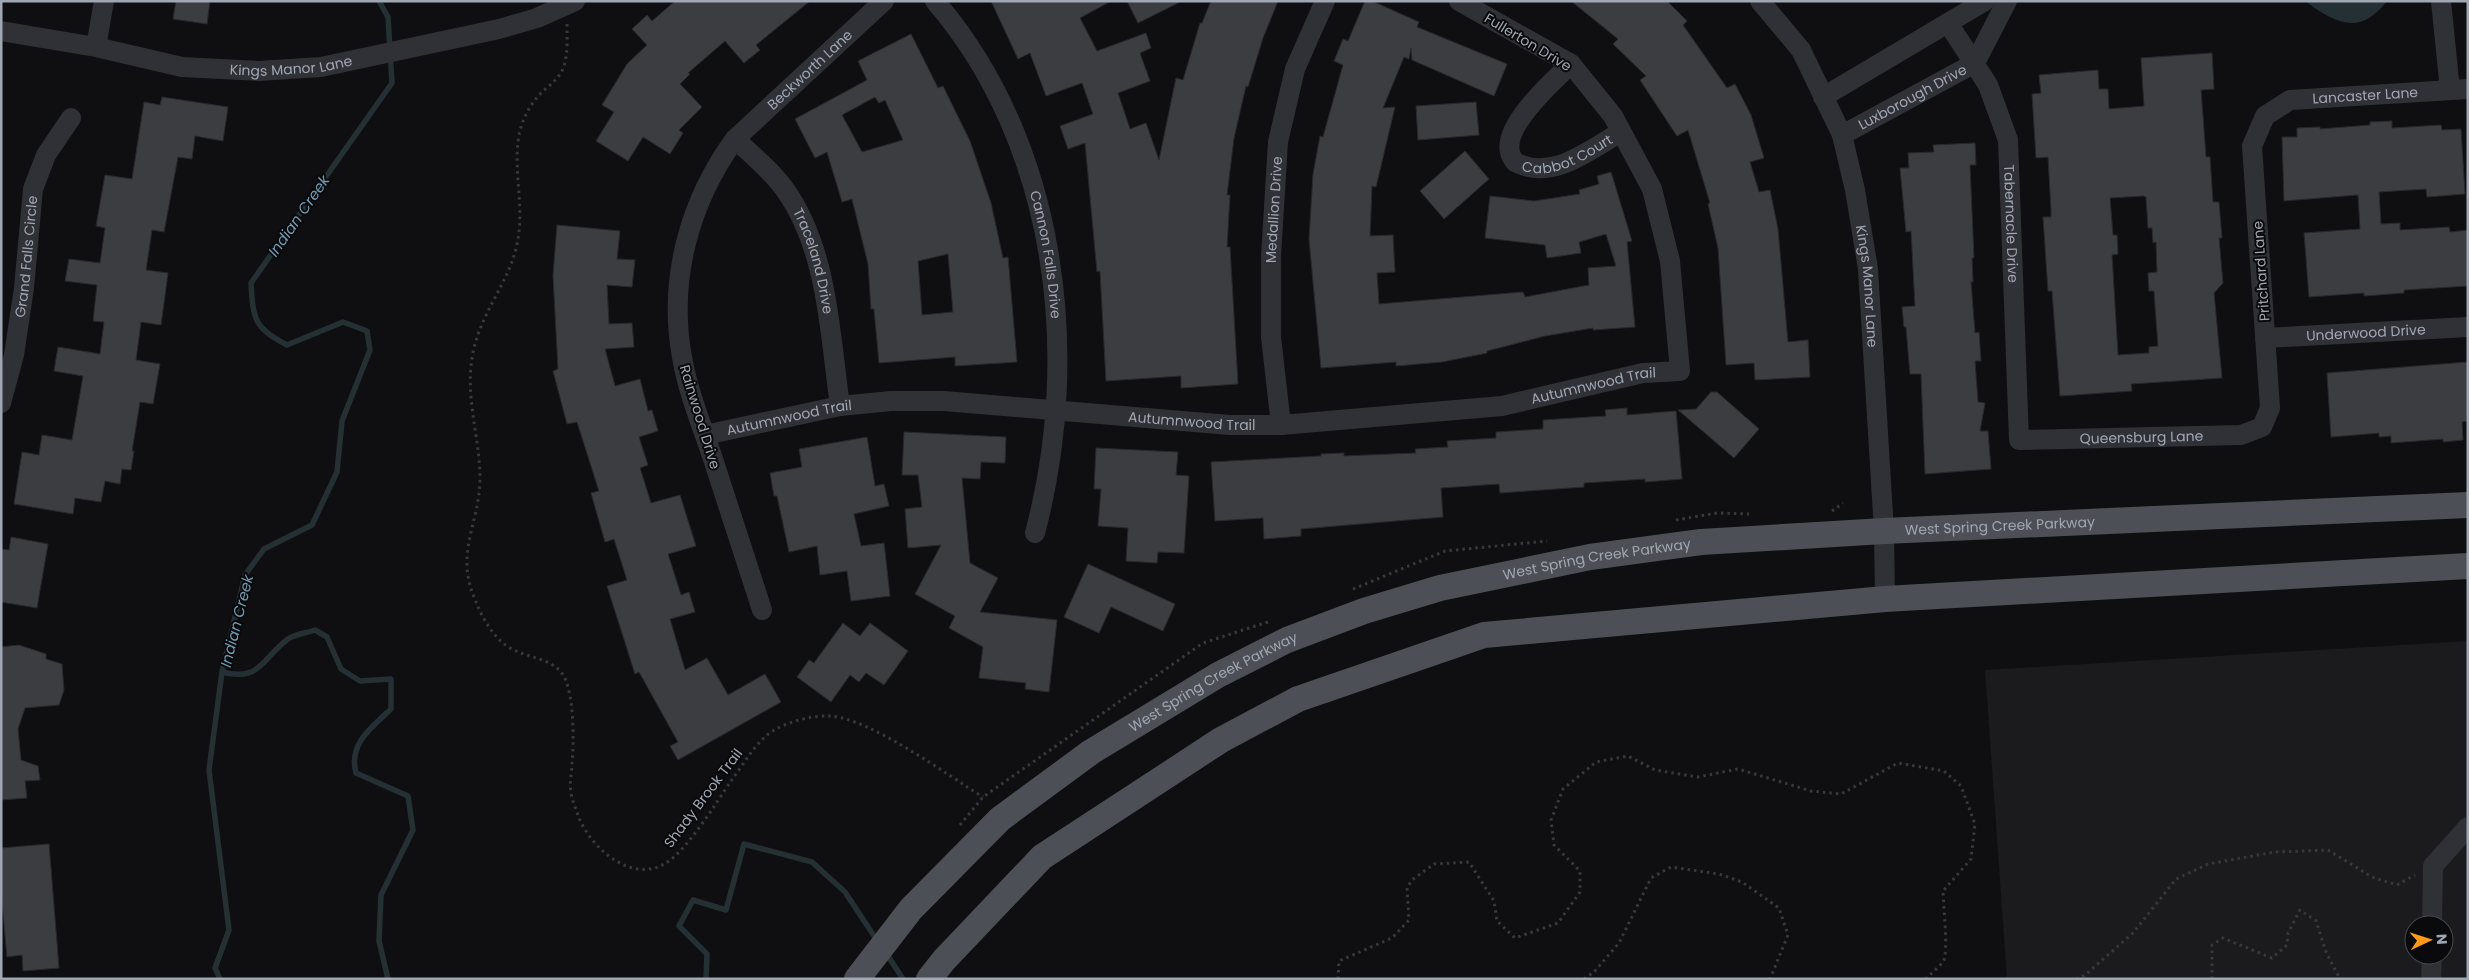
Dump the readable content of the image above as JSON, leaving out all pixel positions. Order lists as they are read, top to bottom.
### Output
{
  "streets": {
    "main road": ["West Spring Creek Parkway"],
    "street": [
      "Fullerton Drive",
      "Kings Manor Lane",
      "Beckworth Lane",
      "Luxborough Drive",
      "Lancaster Lane",
      "Cabbot Court",
      "Medallion Drive",
      "Tabernacle Drive",
      "Cannon Falls Drive",
      "Grand Falls Circle",
      "Traceland Drive",
      "Pritchard Lane",
      "Underwood Drive",
      "Autumnwood Trail",
      "Rainwood Drive",
      "Queensburg Lane"
    ],
    "path": ["Shady Brook Trail"]
  },
  "crossings": [
    ["Fullerton Drive", "Cabbot Court"],
    ["Fullerton Drive", "Autumnwood Trail"],
    ["Kings Manor Lane", "Luxborough Drive"],
    ["Kings Manor Lane", "West Spring Creek Parkway"],
    ["Kings Manor Lane", "Shady Brook Trail"],
    ["Beckworth Lane", "Traceland Drive"],
    ["Beckworth Lane", "Rainwood Drive"],
    ["Luxborough Drive", "Tabernacle Drive"],
    ["Lancaster Lane", "Pritchard Lane"],
    ["Medallion Drive", "Autumnwood Trail"],
    ["Tabernacle Drive", "Queensburg Lane"],
    ["Cannon Falls Drive", "Autumnwood Trail"],
    ["Traceland Drive", "Autumnwood Trail"],
    ["Traceland Drive", "Rainwood Drive"],
    ["Pritchard Lane", "Underwood Drive"],
    ["Pritchard Lane", "Queensburg Lane"],
    ["Autumnwood Trail", "Rainwood Drive"]
  ],
  "water": ["Indian Creek"],
  "north": "right"
}
